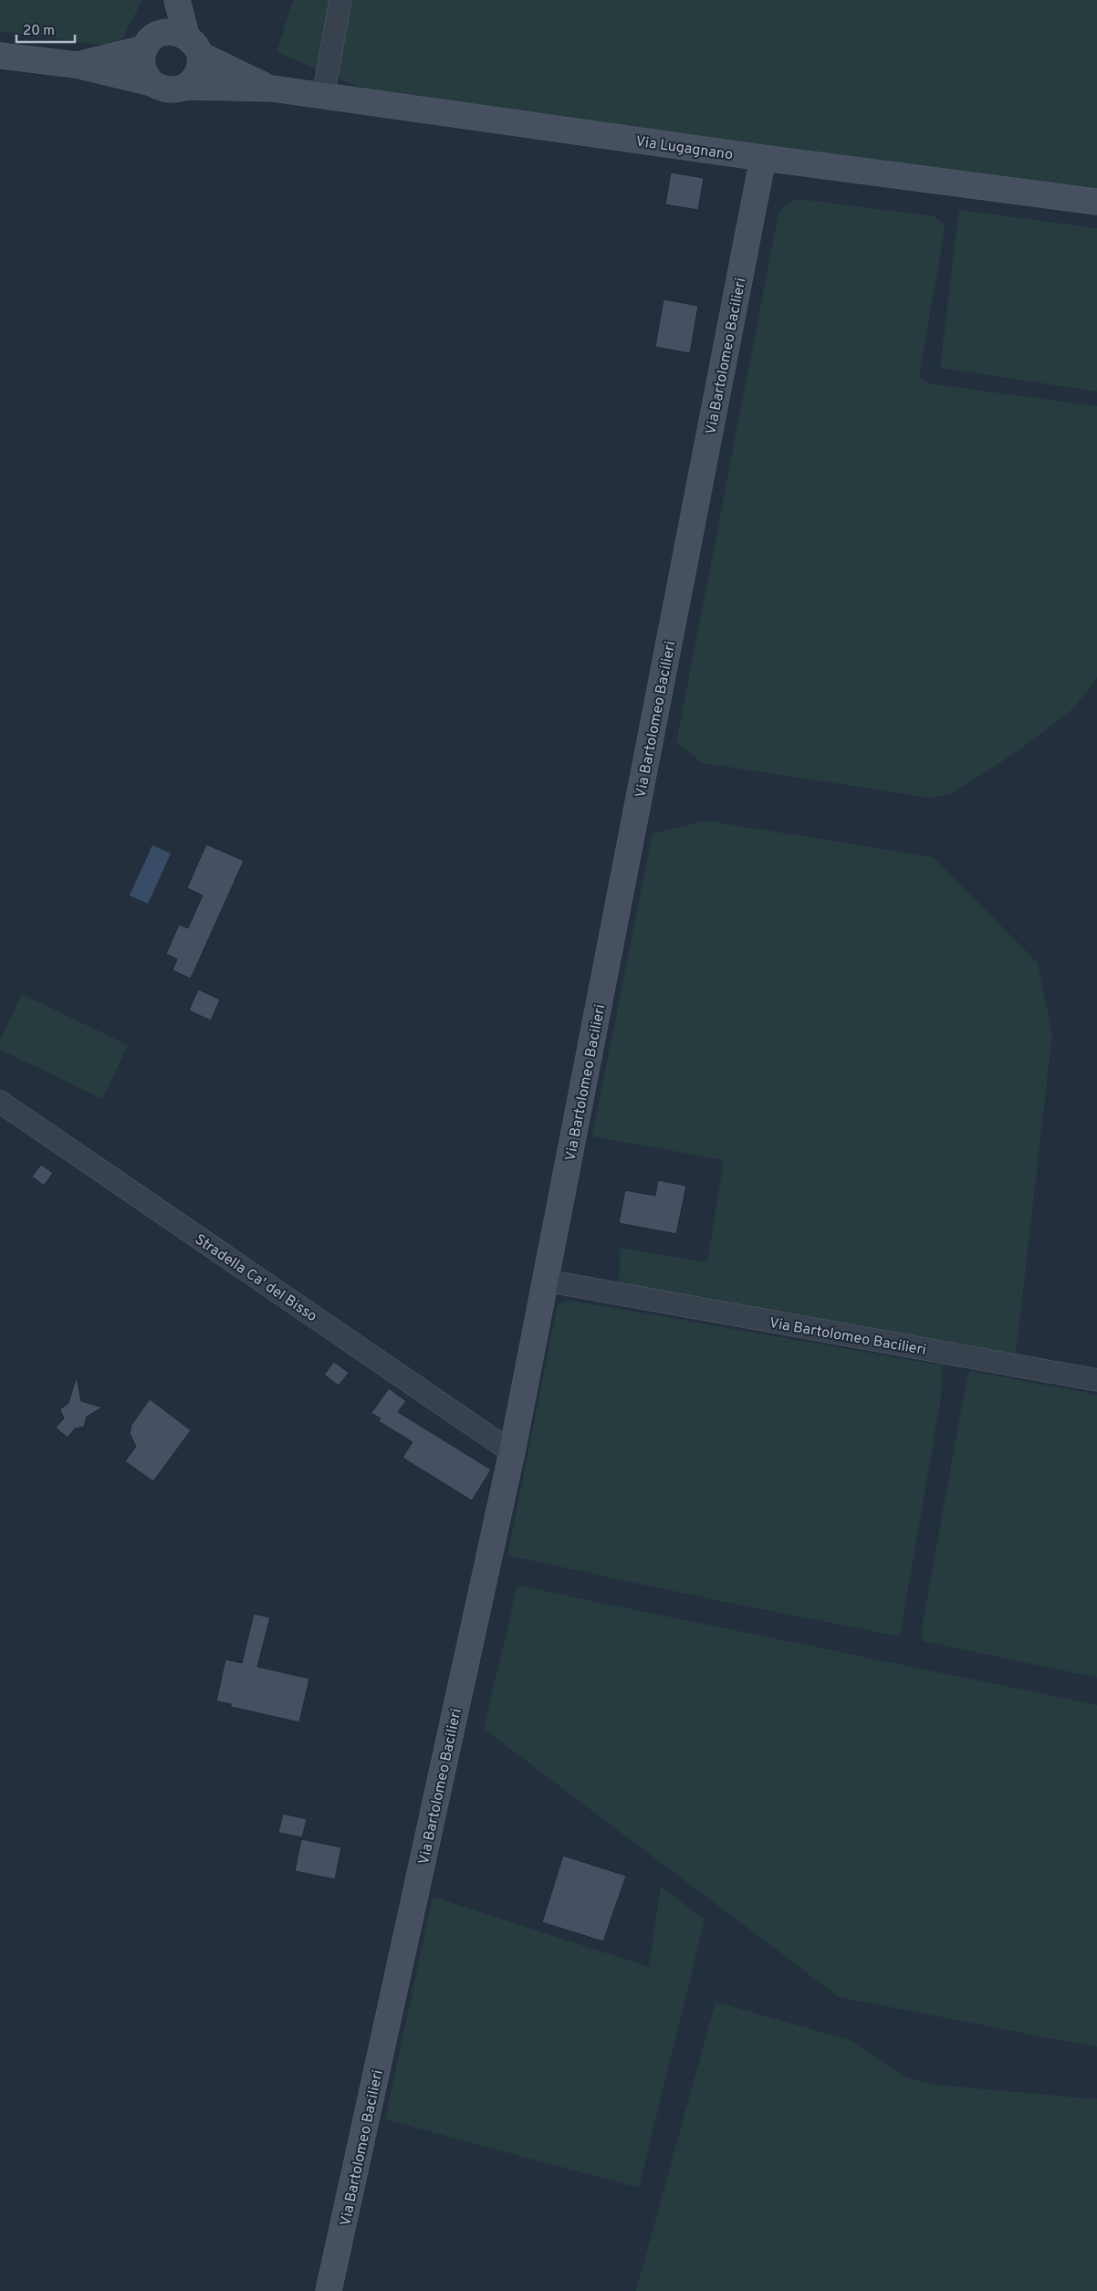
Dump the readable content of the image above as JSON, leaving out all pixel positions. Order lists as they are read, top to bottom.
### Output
{
  "streets": {
    "street": ["Via Lugagnano", "Via Bartolomeo Bacilieri", "Stradella Ca' del Bisso"]
  },
  "crossings": [
    ["Via Lugagnano", "Via Bartolomeo Bacilieri"],
    ["Via Bartolomeo Bacilieri", "Stradella Ca' del Bisso"]
  ],
  "scale_bar": "20 m"
}
